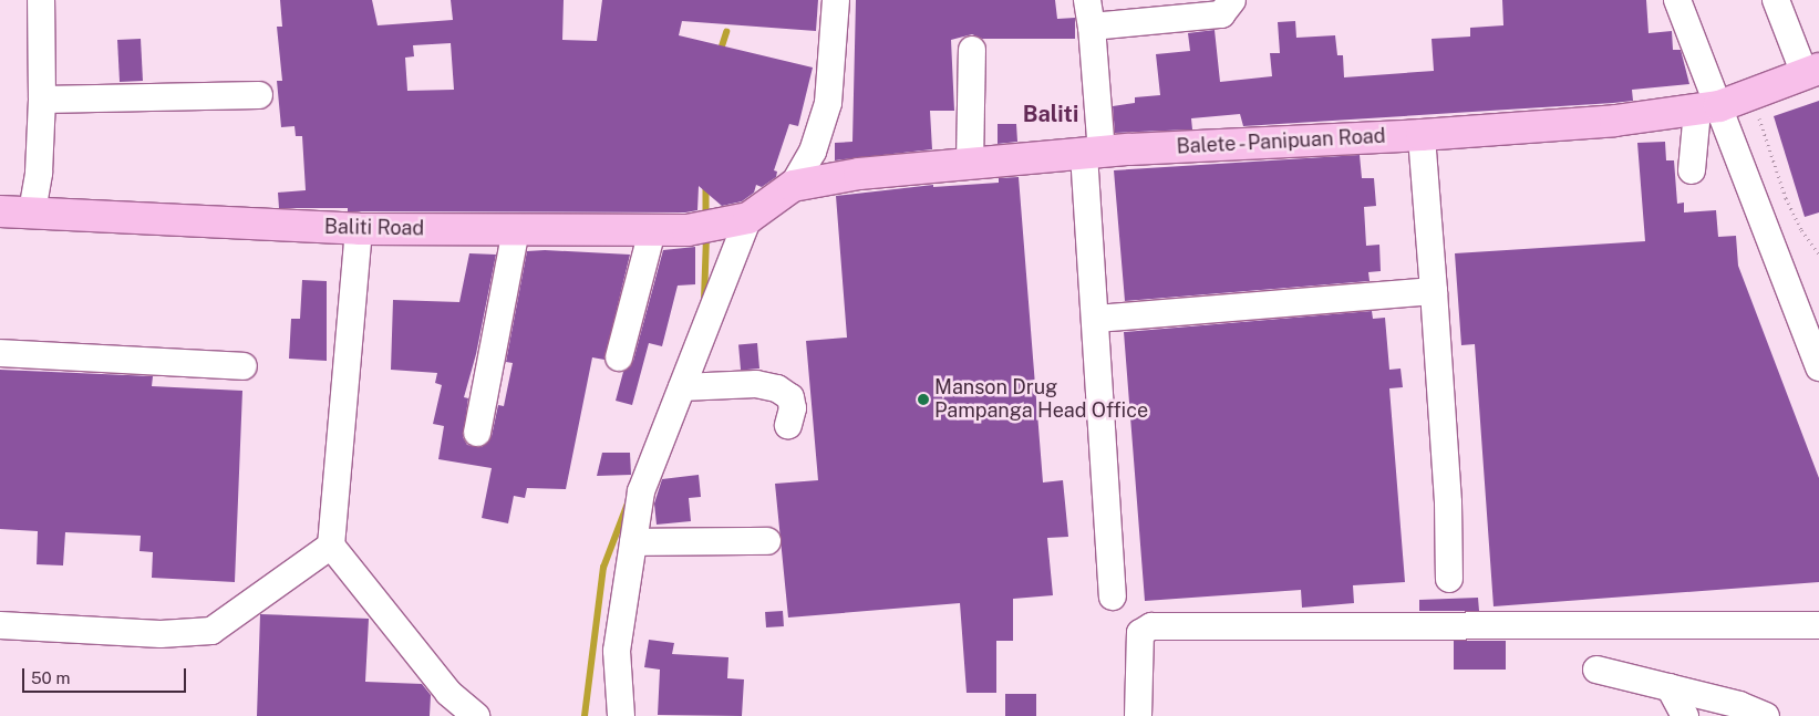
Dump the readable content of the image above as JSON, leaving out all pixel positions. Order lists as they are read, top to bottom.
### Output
{
  "streets": {
    "main road": ["Balete - Panipuan Road", "Baliti Road"]
  },
  "crossings": [
    ["Balete - Panipuan Road", "Baliti Road"]
  ],
  "districts": ["Baliti"],
  "places": ["Manson Drug Pampanga Head Office"],
  "scale_bar": "50 m"
}
